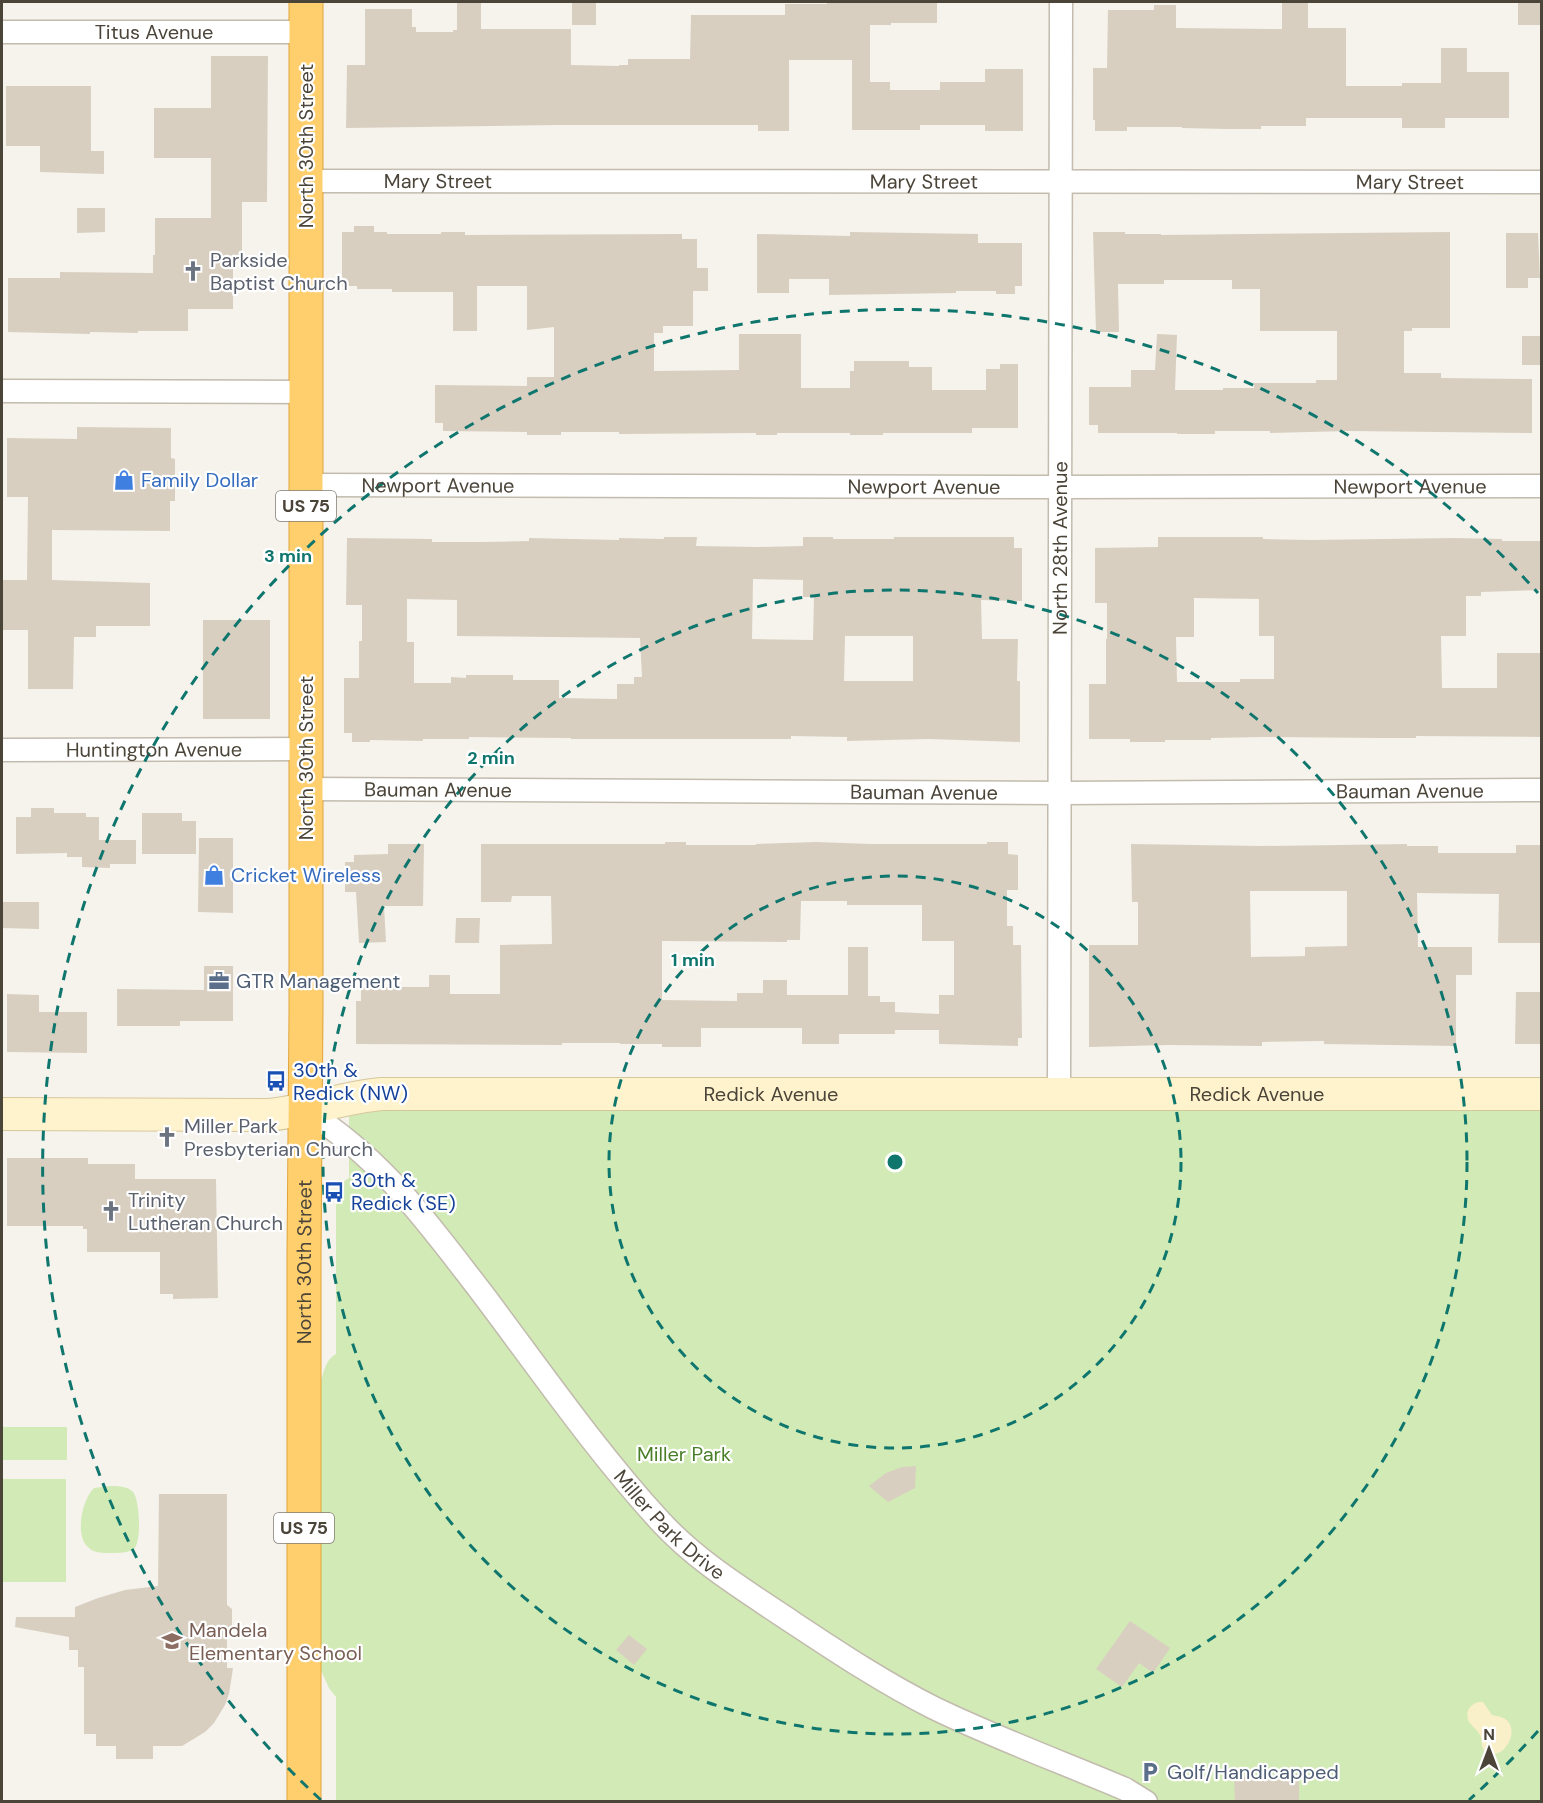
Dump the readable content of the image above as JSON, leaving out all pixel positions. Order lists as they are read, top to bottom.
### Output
{
  "streets": {
    "highway": ["North 30th Street", "US 75"],
    "street": [
      "Titus Avenue",
      "Mary Street",
      "Newport Avenue",
      "North 28th Avenue",
      "Huntington Avenue",
      "Bauman Avenue",
      "Redick Avenue",
      "Miller Park Drive"
    ]
  },
  "crossings": [
    ["Titus Avenue", "North 30th Street"],
    ["North 30th Street", "Mary Street"],
    ["North 30th Street", "Newport Avenue"],
    ["North 30th Street", "Huntington Avenue"],
    ["North 30th Street", "Bauman Avenue"],
    ["North 30th Street", "Redick Avenue"],
    ["North 30th Street", "Miller Park Drive"],
    ["Mary Street", "North 28th Avenue"],
    ["Newport Avenue", "North 28th Avenue"],
    ["North 28th Avenue", "Bauman Avenue"],
    ["North 28th Avenue", "Redick Avenue"],
    ["Redick Avenue", "Miller Park Drive"]
  ],
  "parks": ["Miller Park"],
  "places": {
    "church": ["Parkside Baptist Church", "Miller Park Presbyterian Church", "Trinity Lutheran Church"],
    "shop": ["Family Dollar", "Cricket Wireless"],
    "office": ["GTR Management"],
    "bus stop": ["30th & Redick (NW)", "30th & Redick (SE)"],
    "school or university": ["Mandela Elementary School"],
    "parking": ["Golf/Handicapped"]
  },
  "north": "top",
  "rings": ["3 min", "2 min", "1 min"]
}
